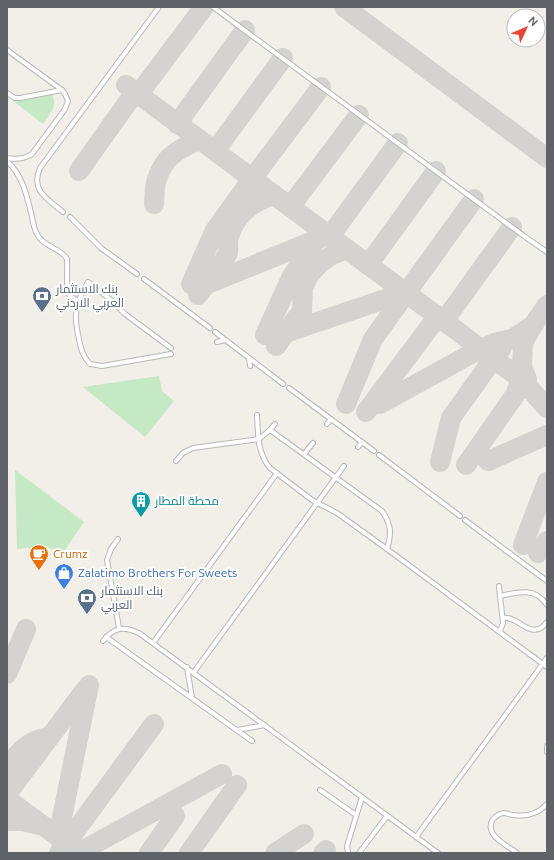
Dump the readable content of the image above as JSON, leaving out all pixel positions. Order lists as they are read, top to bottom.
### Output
{
  "places": {
    "bank": ["بنك الاستثمار العربي الاردني", "بنك الاستثمار العربي"],
    "building": ["محطة المطار"],
    "cafe": ["Crumz"],
    "shop": ["Zalatimo Brothers For Sweets"]
  },
  "north": "top right"
}
